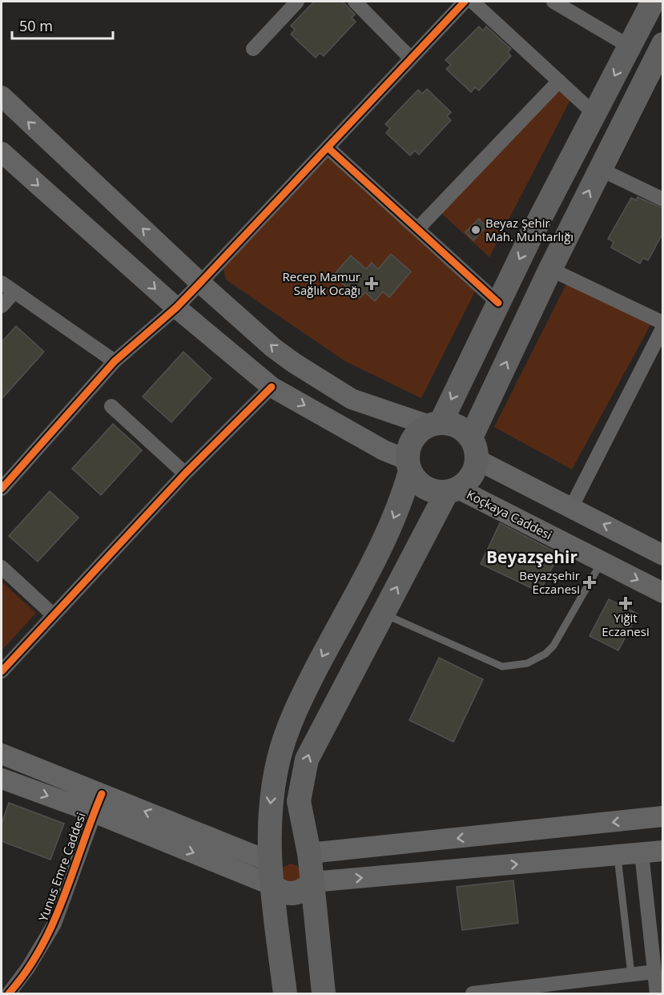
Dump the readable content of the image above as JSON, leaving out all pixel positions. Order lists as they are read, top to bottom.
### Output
{
  "streets": {
    "main road": ["Koçkaya Caddesi"],
    "street": ["Yunus Emre Caddesi"]
  },
  "districts": ["Beyazşehir"],
  "places": {
    "other": ["Beyaz Şehir Mah. Muhtarlığı"],
    "health": ["Recep Mamur Sağlık Ocağı", "Beyazşehir Eczanesi", "Yiğit Eczanesi"]
  },
  "scale_bar": "50 m"
}
